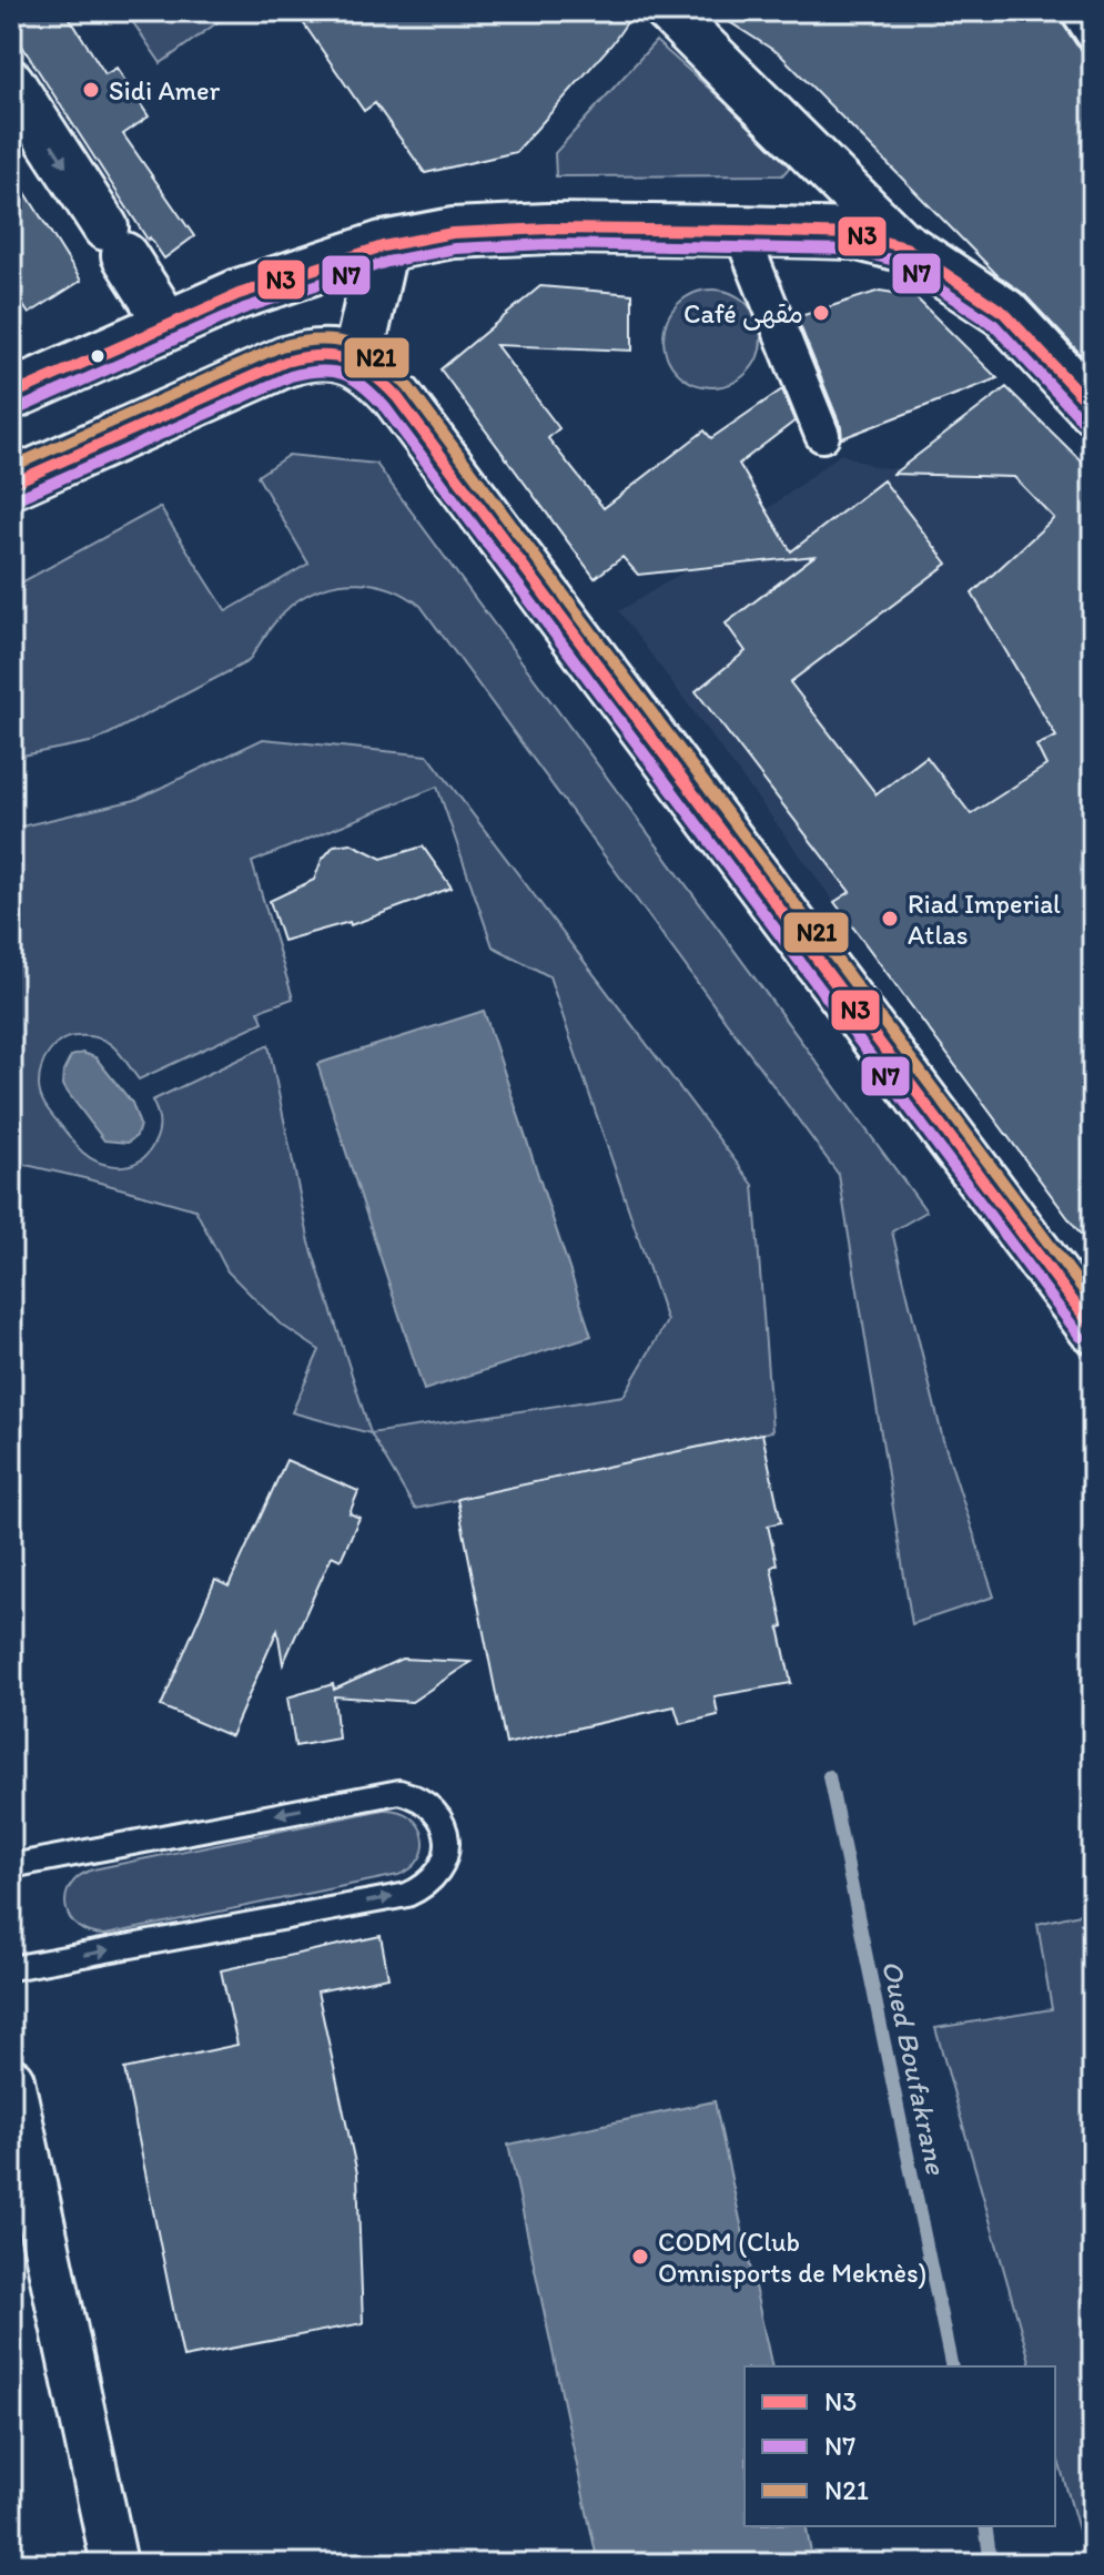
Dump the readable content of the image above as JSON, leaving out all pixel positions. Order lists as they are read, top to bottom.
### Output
{
  "water": ["Oued Boufakrane"],
  "places": [
    "Sidi Amer",
    "Café مقهى",
    "Riad Imperial Atlas",
    "CODM (Club Omnisports de Meknès)"
  ],
  "lines": ["transit line N3", "transit line N7", "transit line N21"],
  "legend": ["N3", "N7", "N21"]
}
